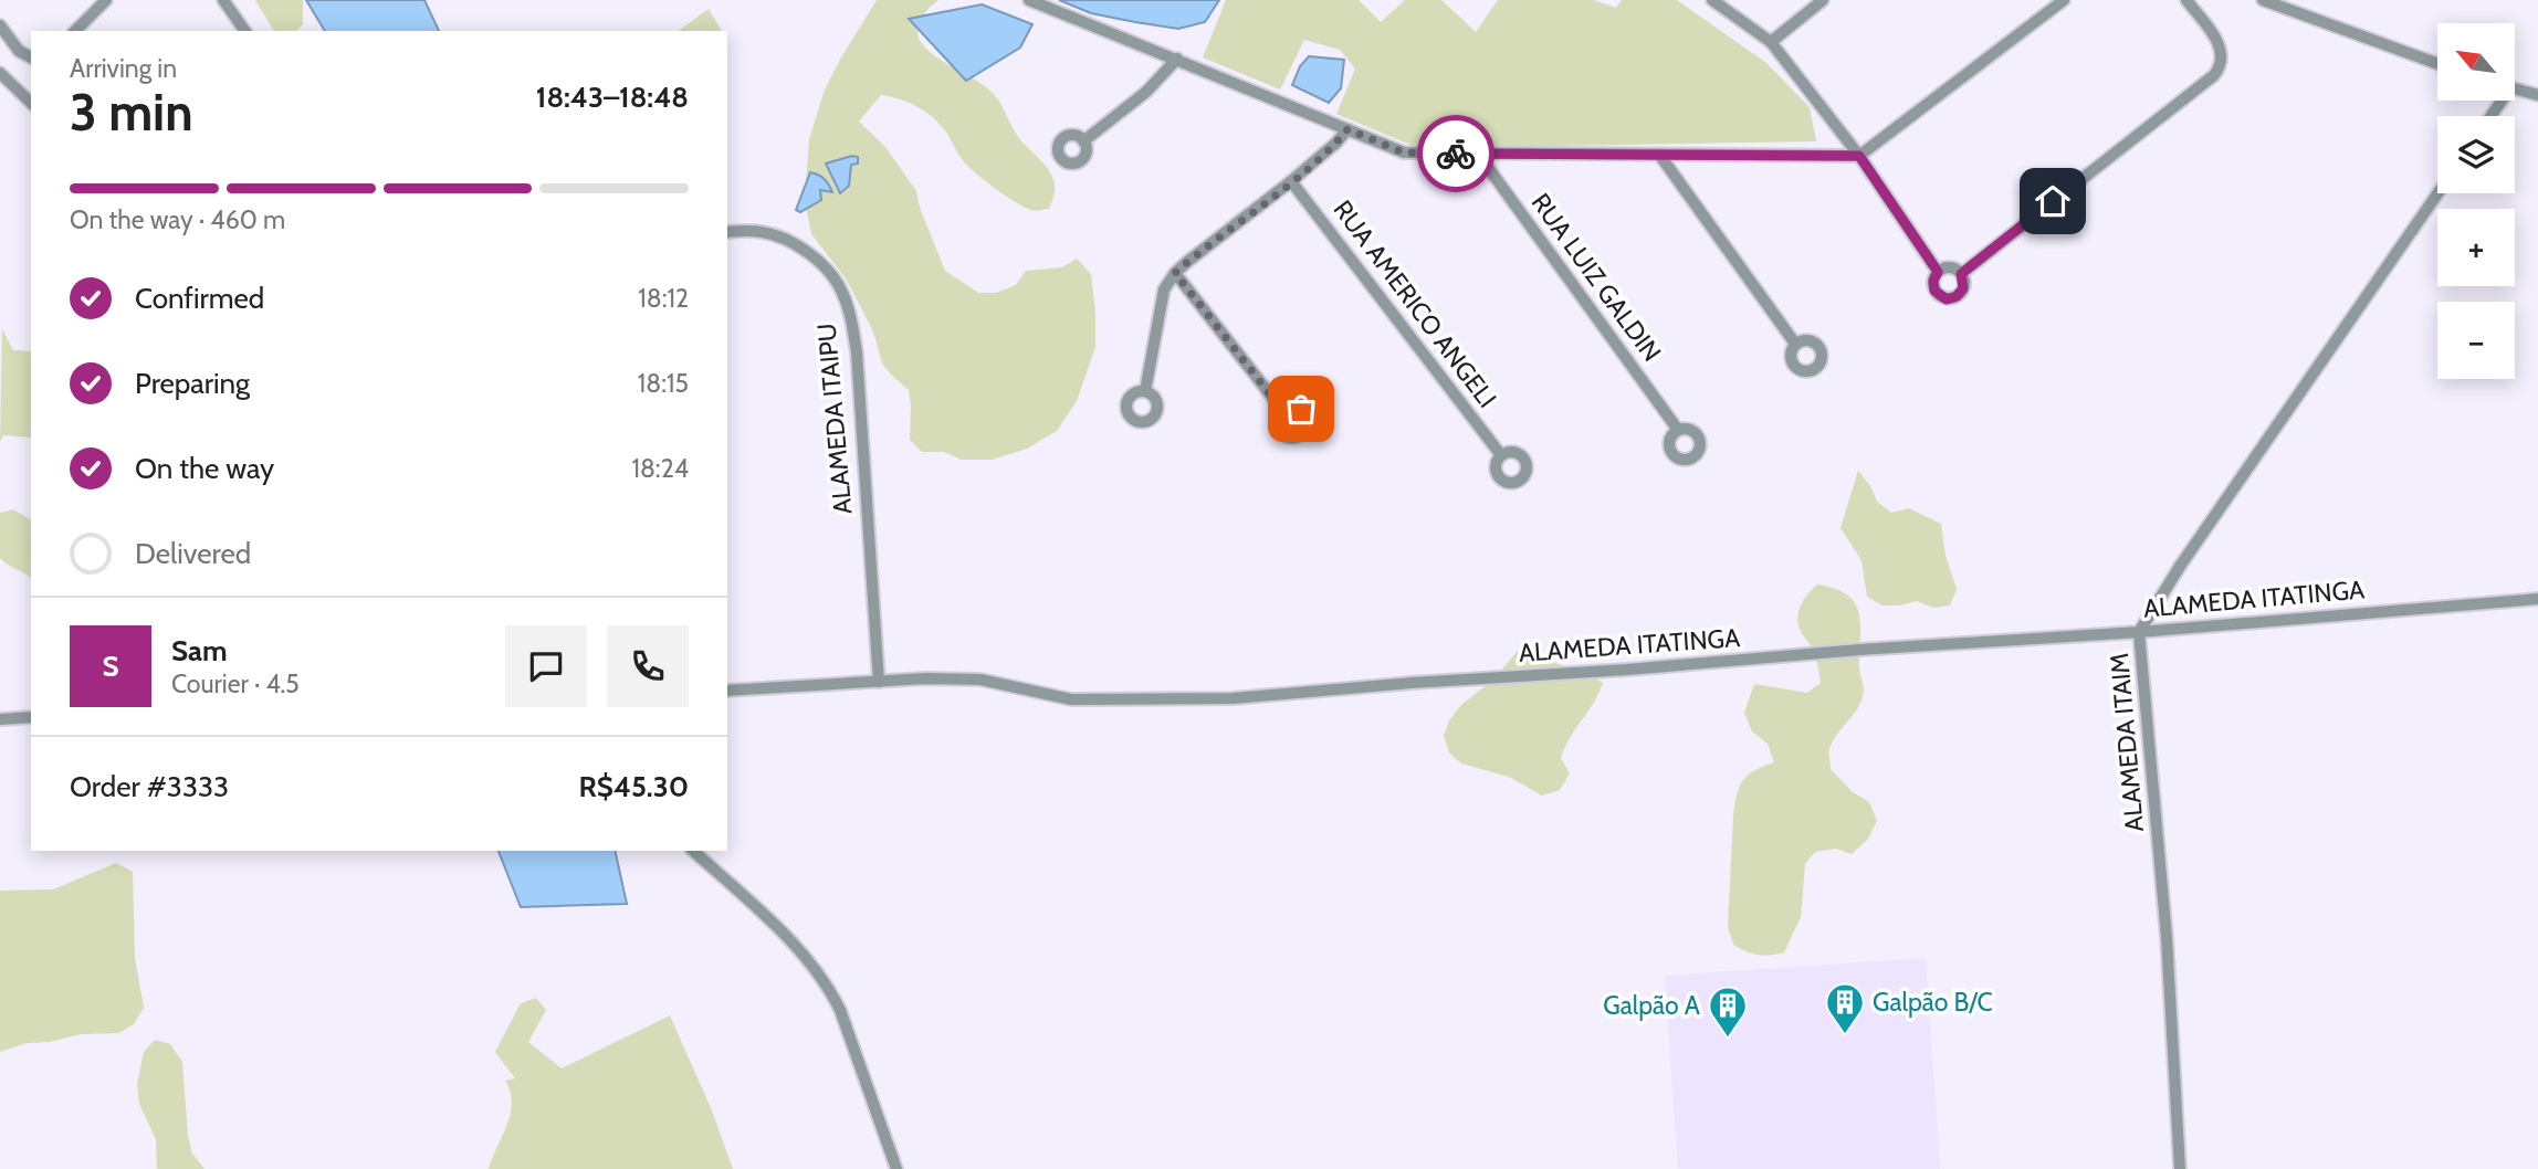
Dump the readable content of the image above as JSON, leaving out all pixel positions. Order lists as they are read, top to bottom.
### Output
{
  "streets": {
    "street": [
      "RUA LUIZ GALDIN",
      "RUA AMERICO ANGELI",
      "ALAMEDA ITAIPU",
      "ALAMEDA ITATINGA",
      "ALAMEDA ITAIM"
    ]
  },
  "crossings": [
    ["ALAMEDA ITAIPU", "ALAMEDA ITATINGA"],
    ["ALAMEDA ITATINGA", "ALAMEDA ITAIM"]
  ],
  "places": {
    "building": ["Galpão B/C", "Galpão A"]
  },
  "north": "top left",
  "page": {
    "map_buttons": ["+", "−"],
    "heading": ["3 min", "Arriving in", "18:43–18:48"],
    "panel": [
      "Sam",
      "Courier · 4.5",
      "Order #3333",
      "R$45.30"
    ],
    "bar": "On the way · 460 m",
    "list": [
      ["Confirmed", "18:12"],
      ["Preparing", "18:15"],
      ["On the way", "18:24"],
      "Delivered"
    ],
    "round": "S"
  }
}
